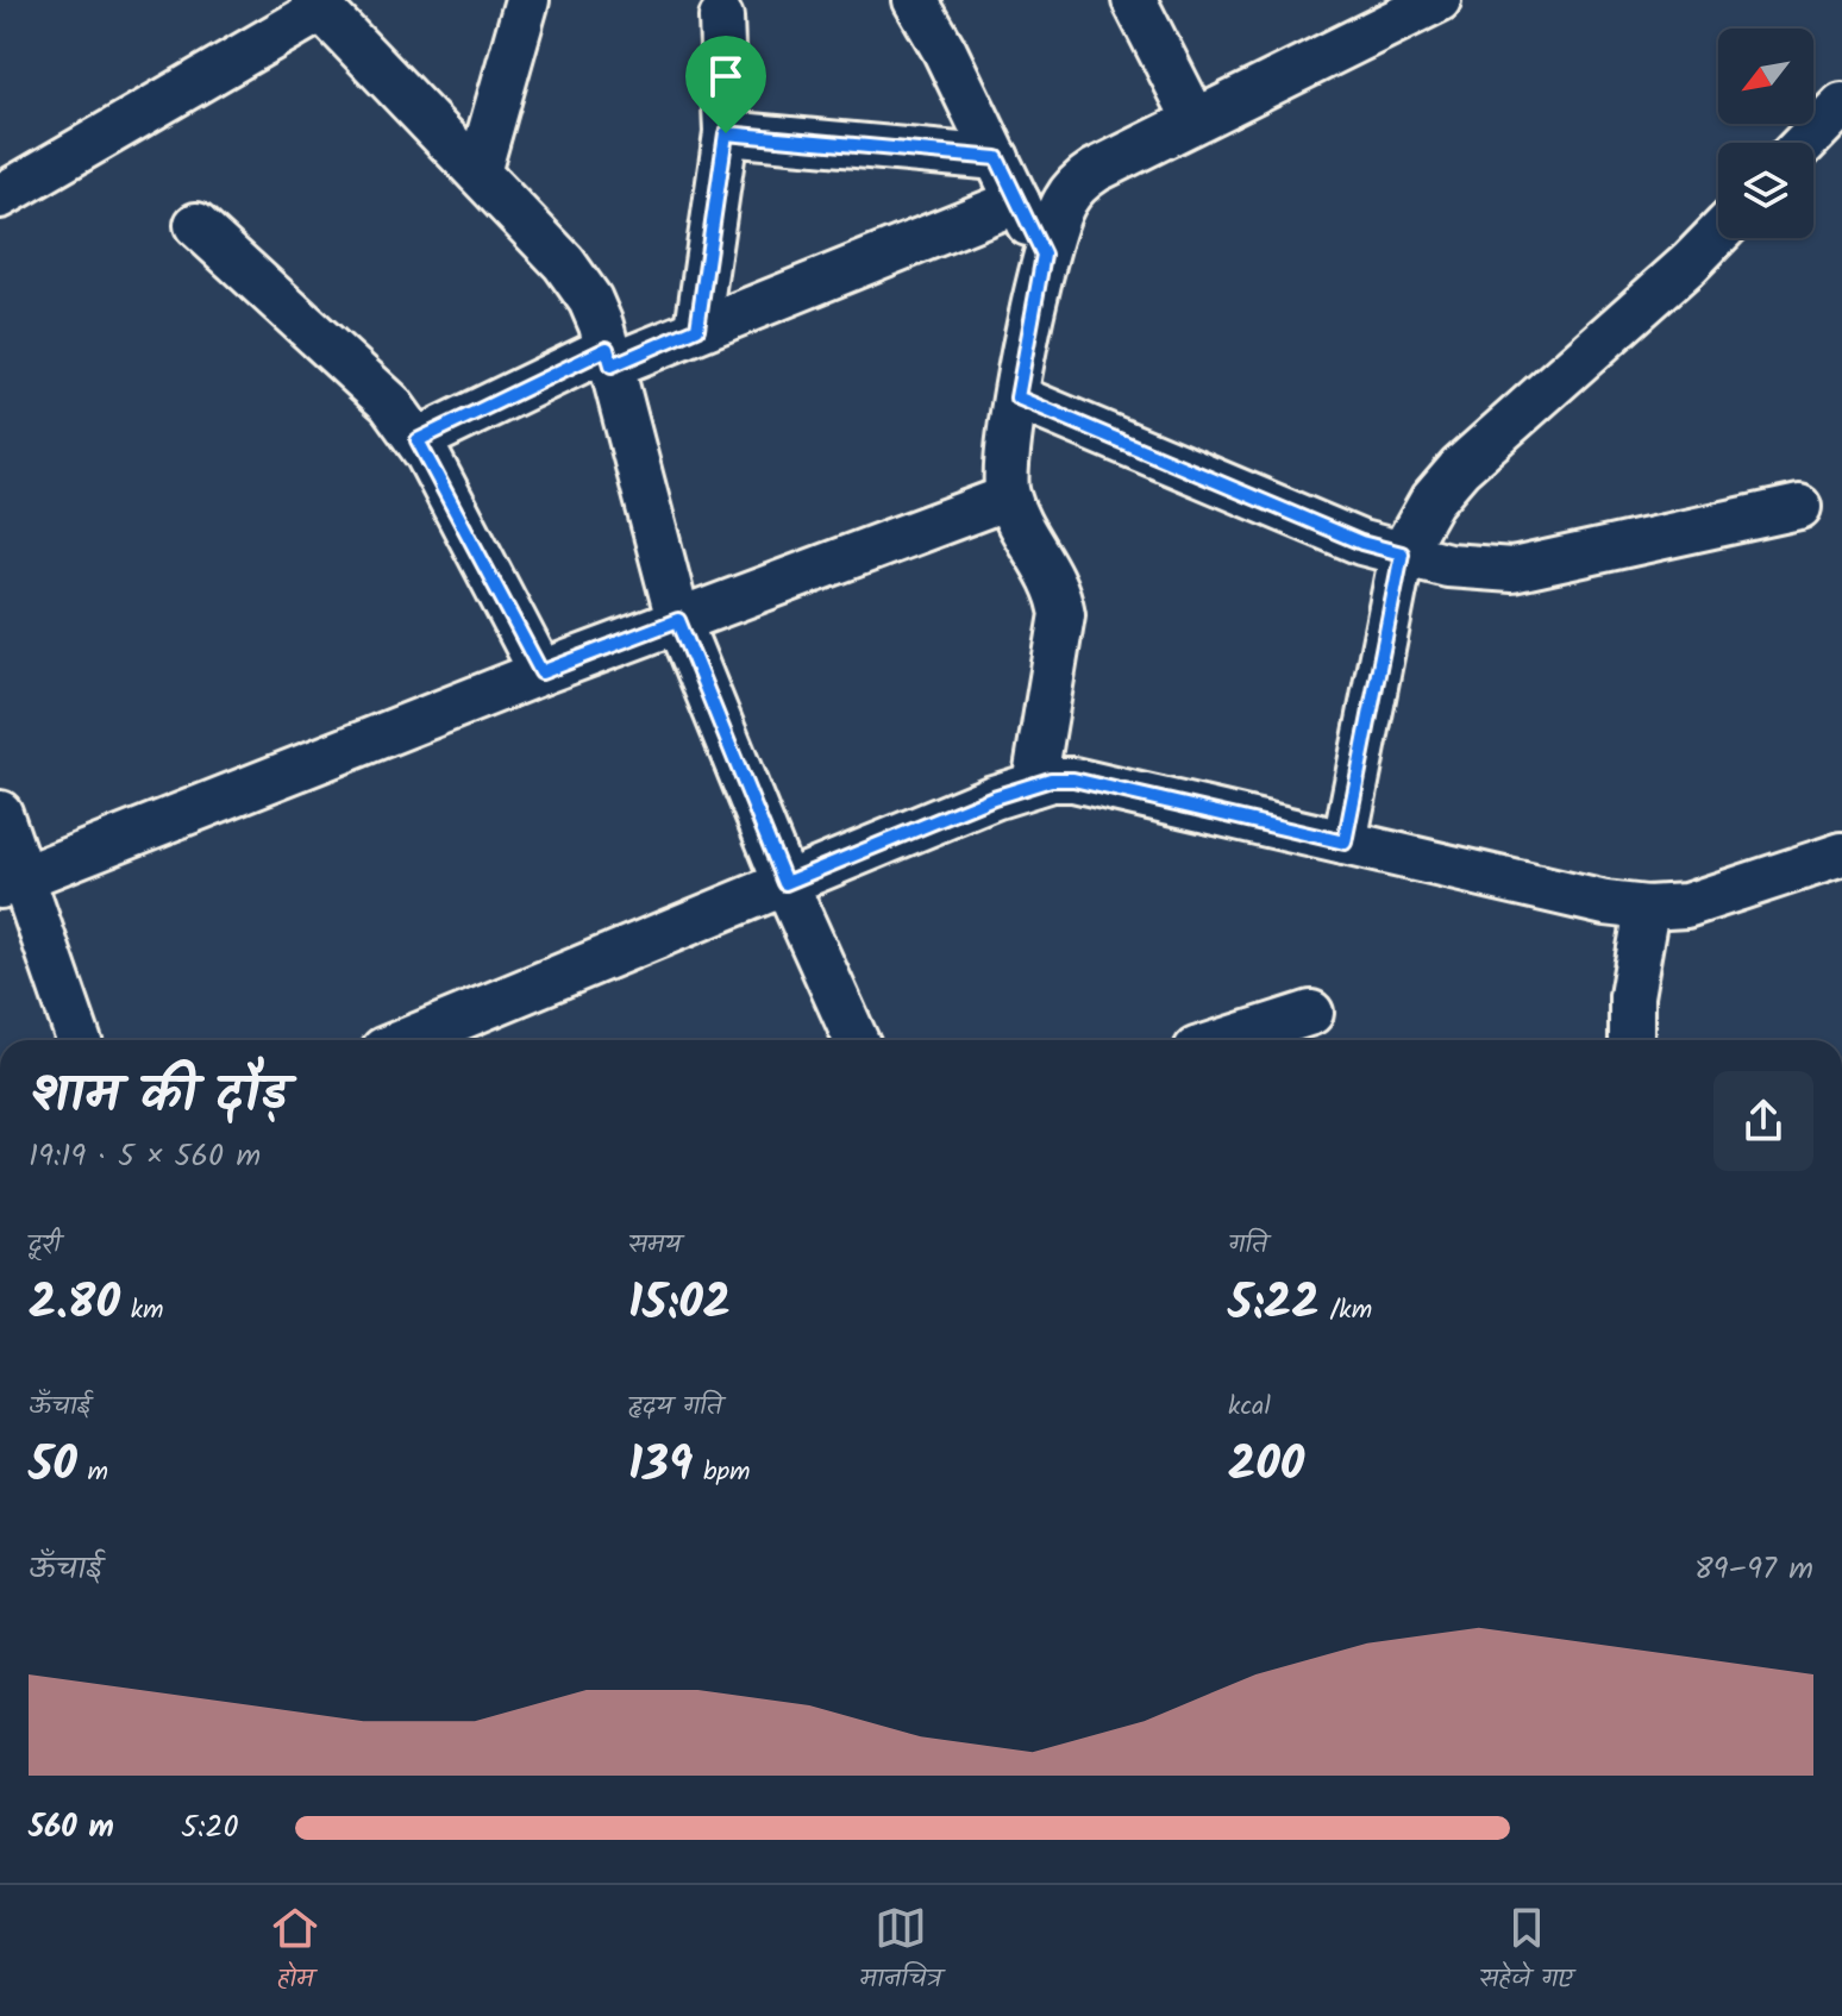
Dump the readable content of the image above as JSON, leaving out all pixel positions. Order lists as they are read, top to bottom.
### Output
{
  "north": "bottom left",
  "page": {
    "heading": ["शाम की दौड़", "19:19 · 5 × 560 m"],
    "stats": [
      ["दूरी", "2.80 km"],
      ["समय", "15:02"],
      ["गति", "5:22 /km"],
      ["ऊँचाई", "50 m"],
      ["हृदय गति", "139 bpm"],
      ["kcal", "200"]
    ],
    "chart": ["ऊँचाई", "89–97 m"],
    "list": [
      {
        "name": "560 m",
        "note": "5:20"
      }
    ],
    "tabs": ["होम", "मानचित्र", "सहेजे गए"]
  }
}
